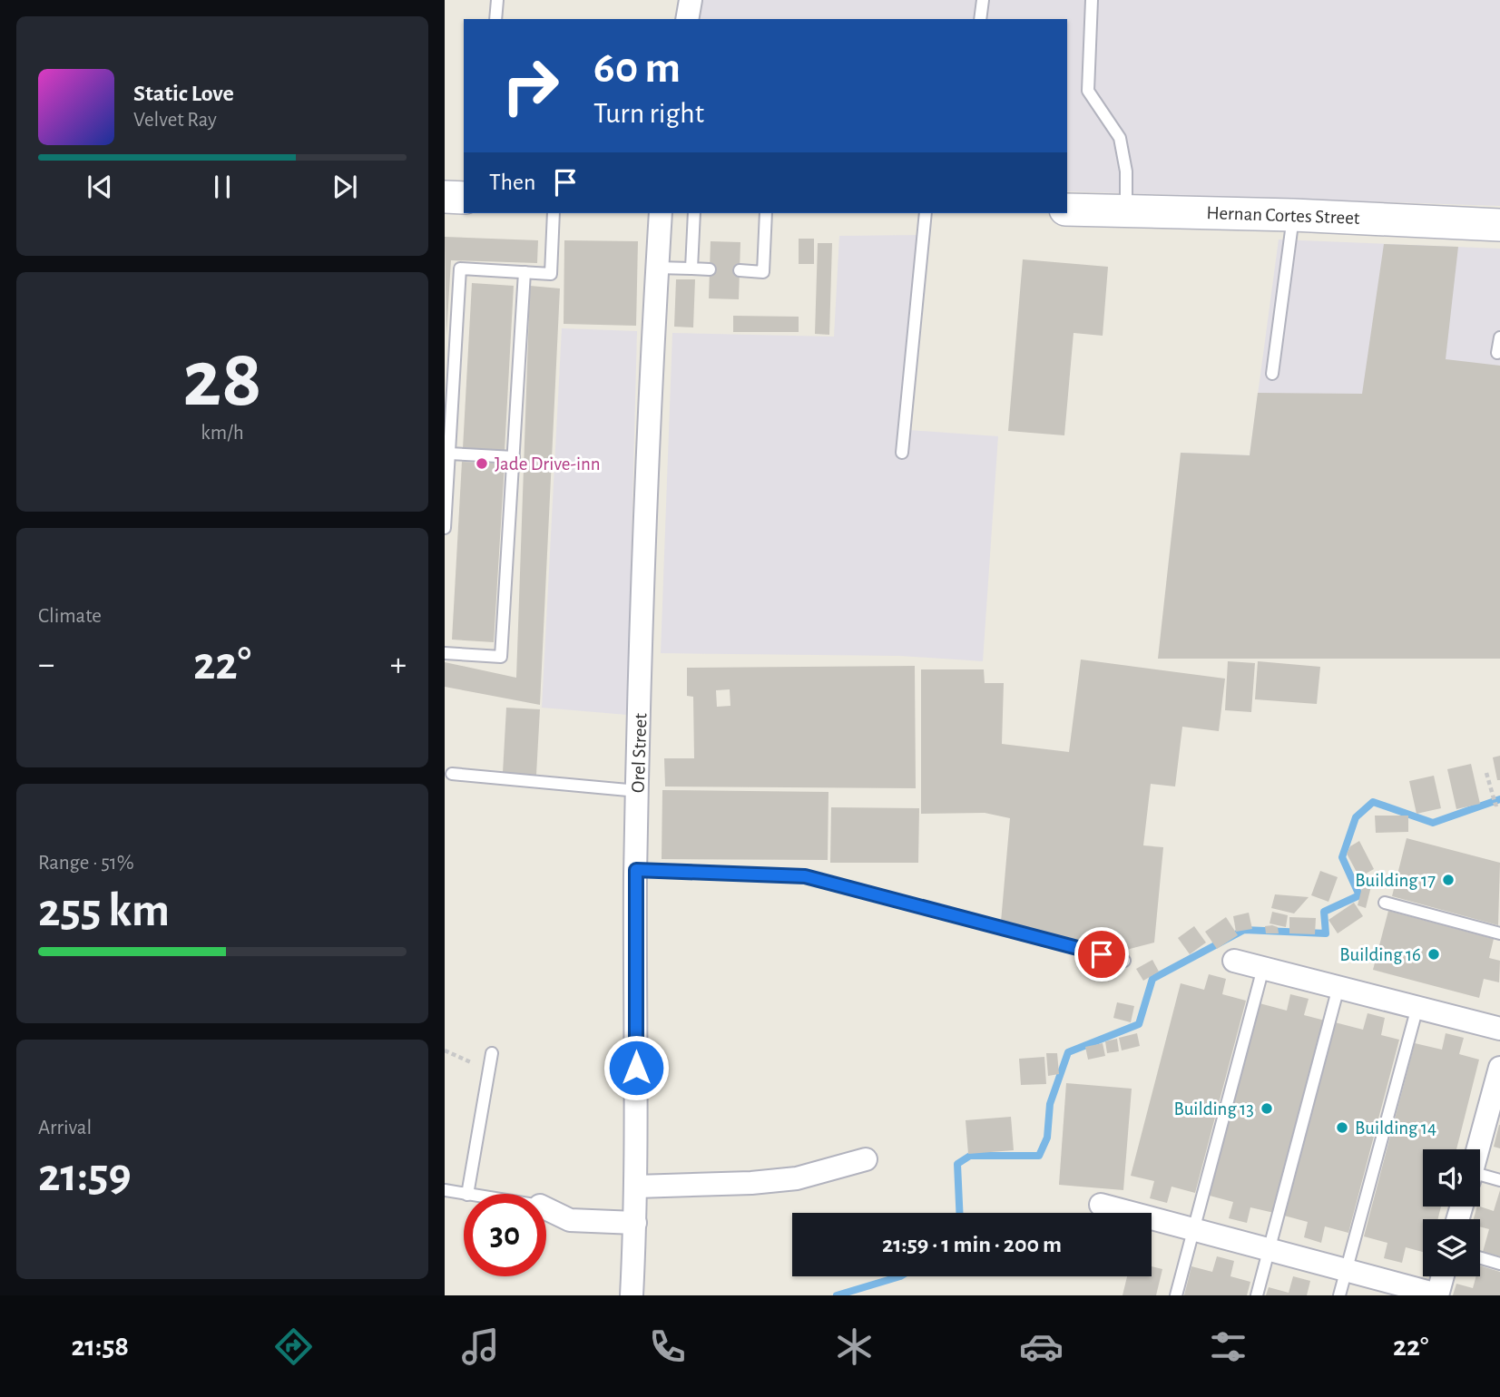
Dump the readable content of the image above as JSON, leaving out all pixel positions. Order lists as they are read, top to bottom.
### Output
{
  "streets": {
    "main road": ["Hernan Cortes Street"],
    "street": ["Orel Street"]
  },
  "places": [
    "Jade Drive-inn",
    "Building 17",
    "Building 16",
    "Building 13",
    "Building 14"
  ],
  "page": {
    "turn": ["60 m", "Turn right"],
    "song": ["Static Love", "Velvet Ray"],
    "then": "Then",
    "tile": [
      ["28", "km/h"],
      "Climate",
      ["Range · 51%", "255 km"],
      ["Arrival", "21:59"]
    ],
    "heat": ["−", "22°", "+"],
    "limit": "30",
    "trip": "21:59 · 1 min · 200 m",
    "tabs": ["21:58", "22°"]
  }
}
